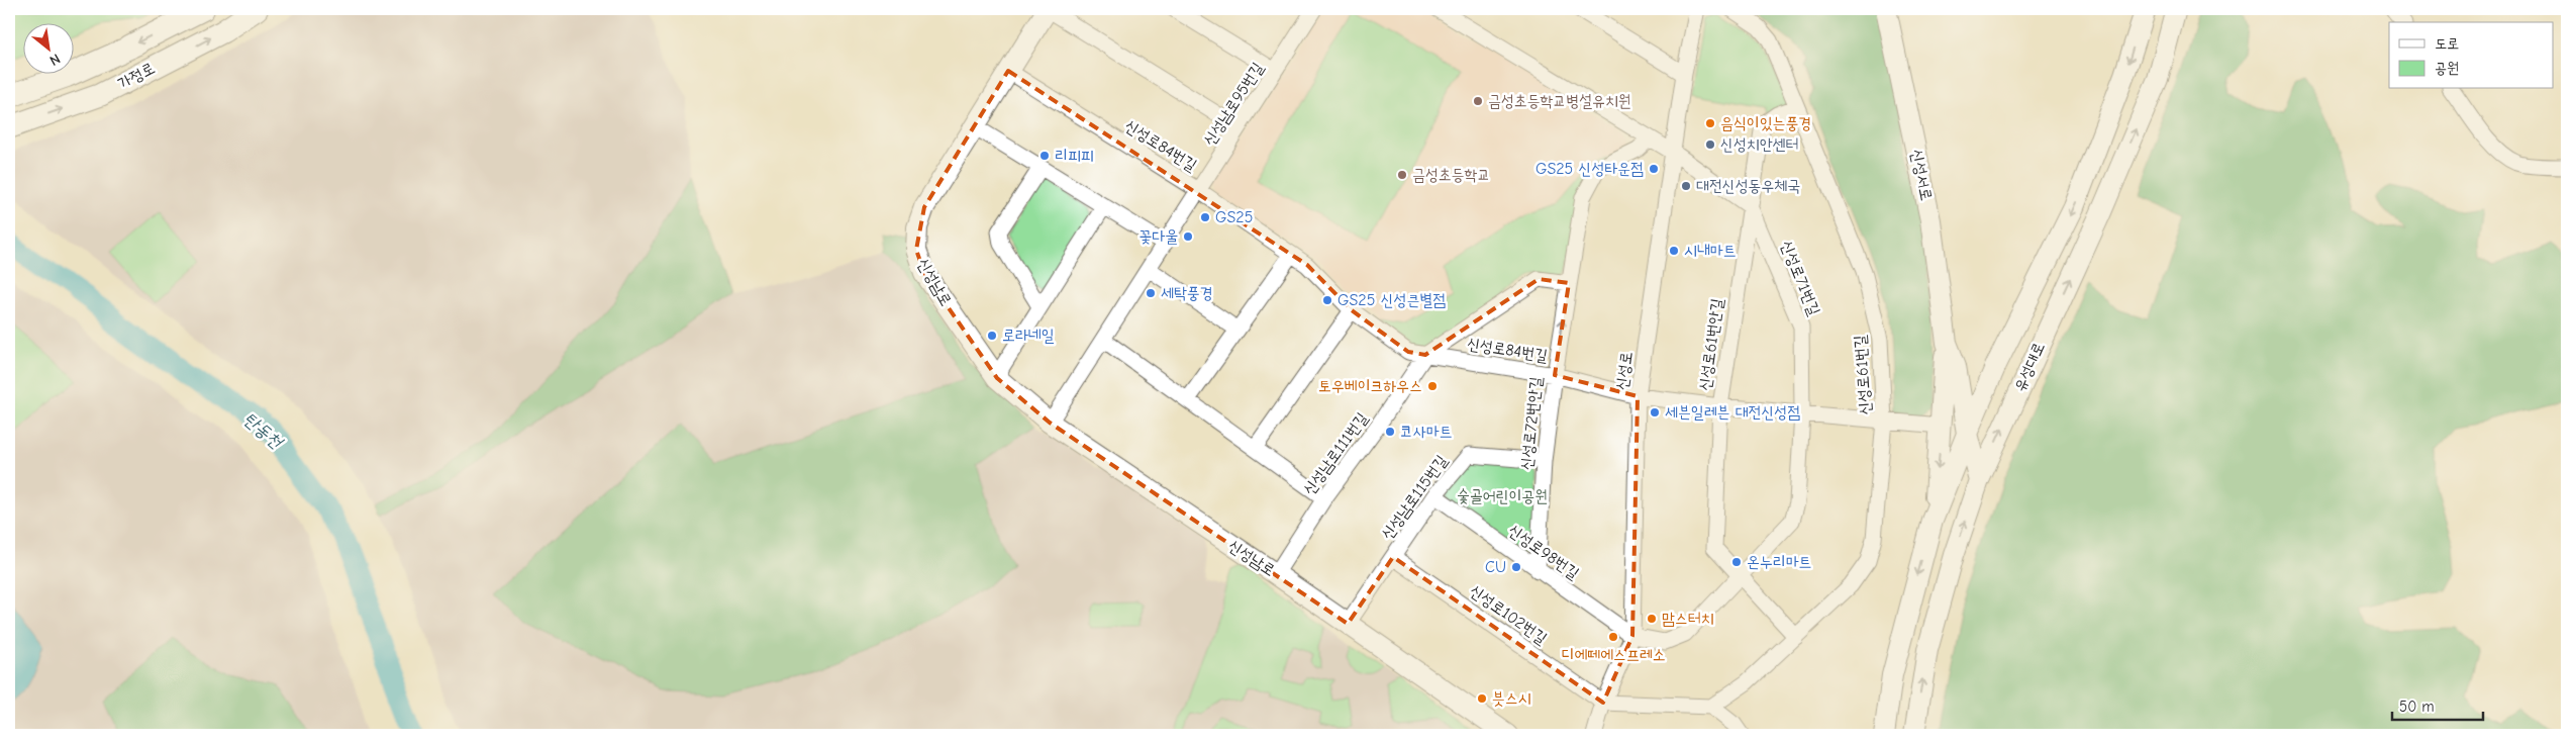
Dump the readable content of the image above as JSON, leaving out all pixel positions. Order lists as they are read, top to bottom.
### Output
{
  "streets": {
    "main road": ["가정로"],
    "street": [
      "신성남로95번길",
      "신성로84번길",
      "신성서로",
      "신성로71번길",
      "신성남로",
      "신성로61번안길",
      "유성대로",
      "신성로",
      "신성로61번길",
      "신성로72번안길",
      "신성남로111번길",
      "신성남로115번길",
      "신성로98번길",
      "신성로102번길"
    ]
  },
  "crossings": [
    ["신성남로95번길", "신성로84번길"],
    ["신성남로95번길", "신성남로"],
    ["신성로84번길", "신성로71번길"],
    ["신성로84번길", "신성남로"],
    ["신성로84번길", "신성로61번안길"],
    ["신성로84번길", "신성로"],
    ["신성로84번길", "신성로61번길"],
    ["신성로84번길", "신성로72번안길"],
    ["신성로84번길", "신성남로111번길"],
    ["신성로71번길", "신성로61번안길"],
    ["신성로71번길", "신성로"],
    ["신성로71번길", "신성로98번길"],
    ["신성남로", "신성남로111번길"],
    ["신성남로", "신성남로115번길"],
    ["신성로61번안길", "신성로61번길"],
    ["신성로", "신성로98번길"],
    ["신성로", "신성로102번길"],
    ["신성로72번안길", "신성남로115번길"],
    ["신성로72번안길", "신성로98번길"],
    ["신성남로115번길", "신성로98번길"],
    ["신성남로115번길", "신성로102번길"]
  ],
  "water": ["탄동천"],
  "parks": ["숯골어린이공원"],
  "places": [
    "금성초등학교병설유치원",
    "음식이있는풍경",
    "신성치안센터",
    "리피피",
    "GS25 신성타운점",
    "금성초등학교",
    "대전신성동우체국",
    "GS25",
    "꽃다울",
    "시내마트",
    "세탁풍경",
    "GS25 신성큰별점",
    "로라네일",
    "토우베이크하우스",
    "세븐일레븐 대전신성점",
    "코사마트",
    "온누리마트",
    "CU",
    "맘스터치",
    "디에떼에스프레소",
    "븟스시"
  ],
  "legend": ["도로", "공원"],
  "scale_bar": "50 m",
  "north": "bottom right"
}
